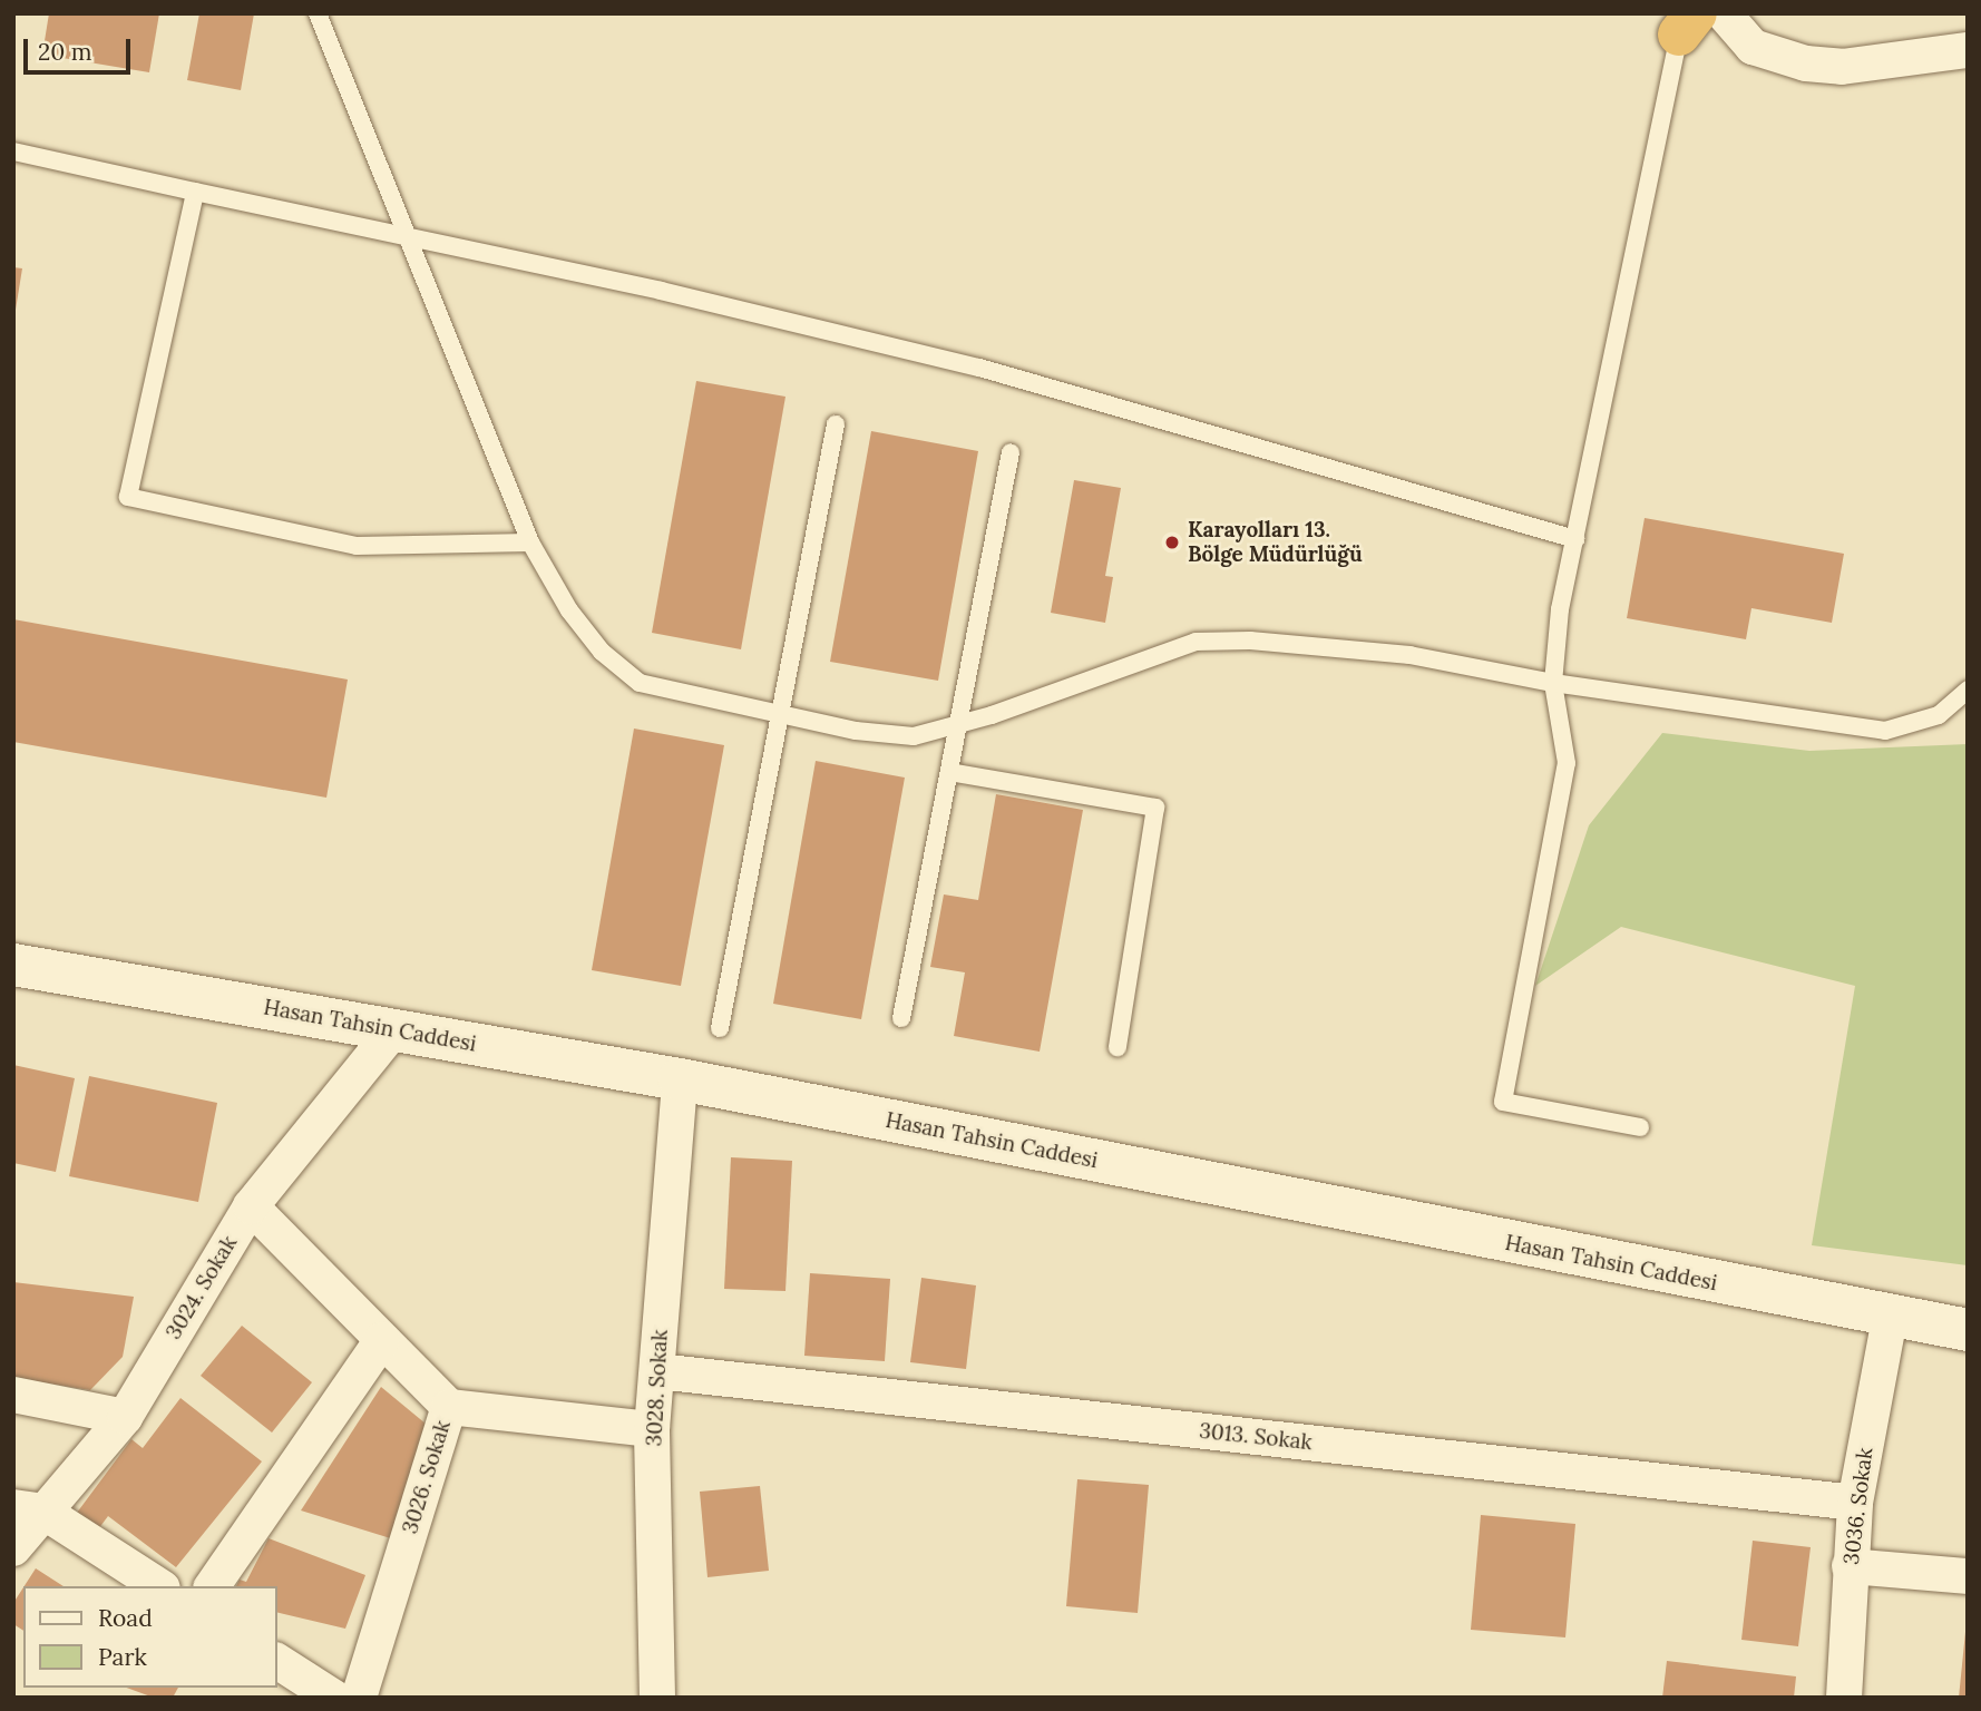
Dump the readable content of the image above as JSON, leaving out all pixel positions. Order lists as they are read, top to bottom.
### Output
{
  "streets": {
    "street": [
      "Hasan Tahsin Caddesi",
      "3024. Sokak",
      "3028. Sokak",
      "3013. Sokak",
      "3026. Sokak",
      "3036. Sokak"
    ]
  },
  "crossings": [
    ["Hasan Tahsin Caddesi", "3024. Sokak"],
    ["Hasan Tahsin Caddesi", "3028. Sokak"],
    ["Hasan Tahsin Caddesi", "3036. Sokak"],
    ["3028. Sokak", "3013. Sokak"],
    ["3028. Sokak", "3026. Sokak"],
    ["3013. Sokak", "3036. Sokak"]
  ],
  "places": ["Karayolları 13. Bölge Müdürlüğü"],
  "legend": ["Road", "Park"],
  "scale_bar": "20 m"
}
